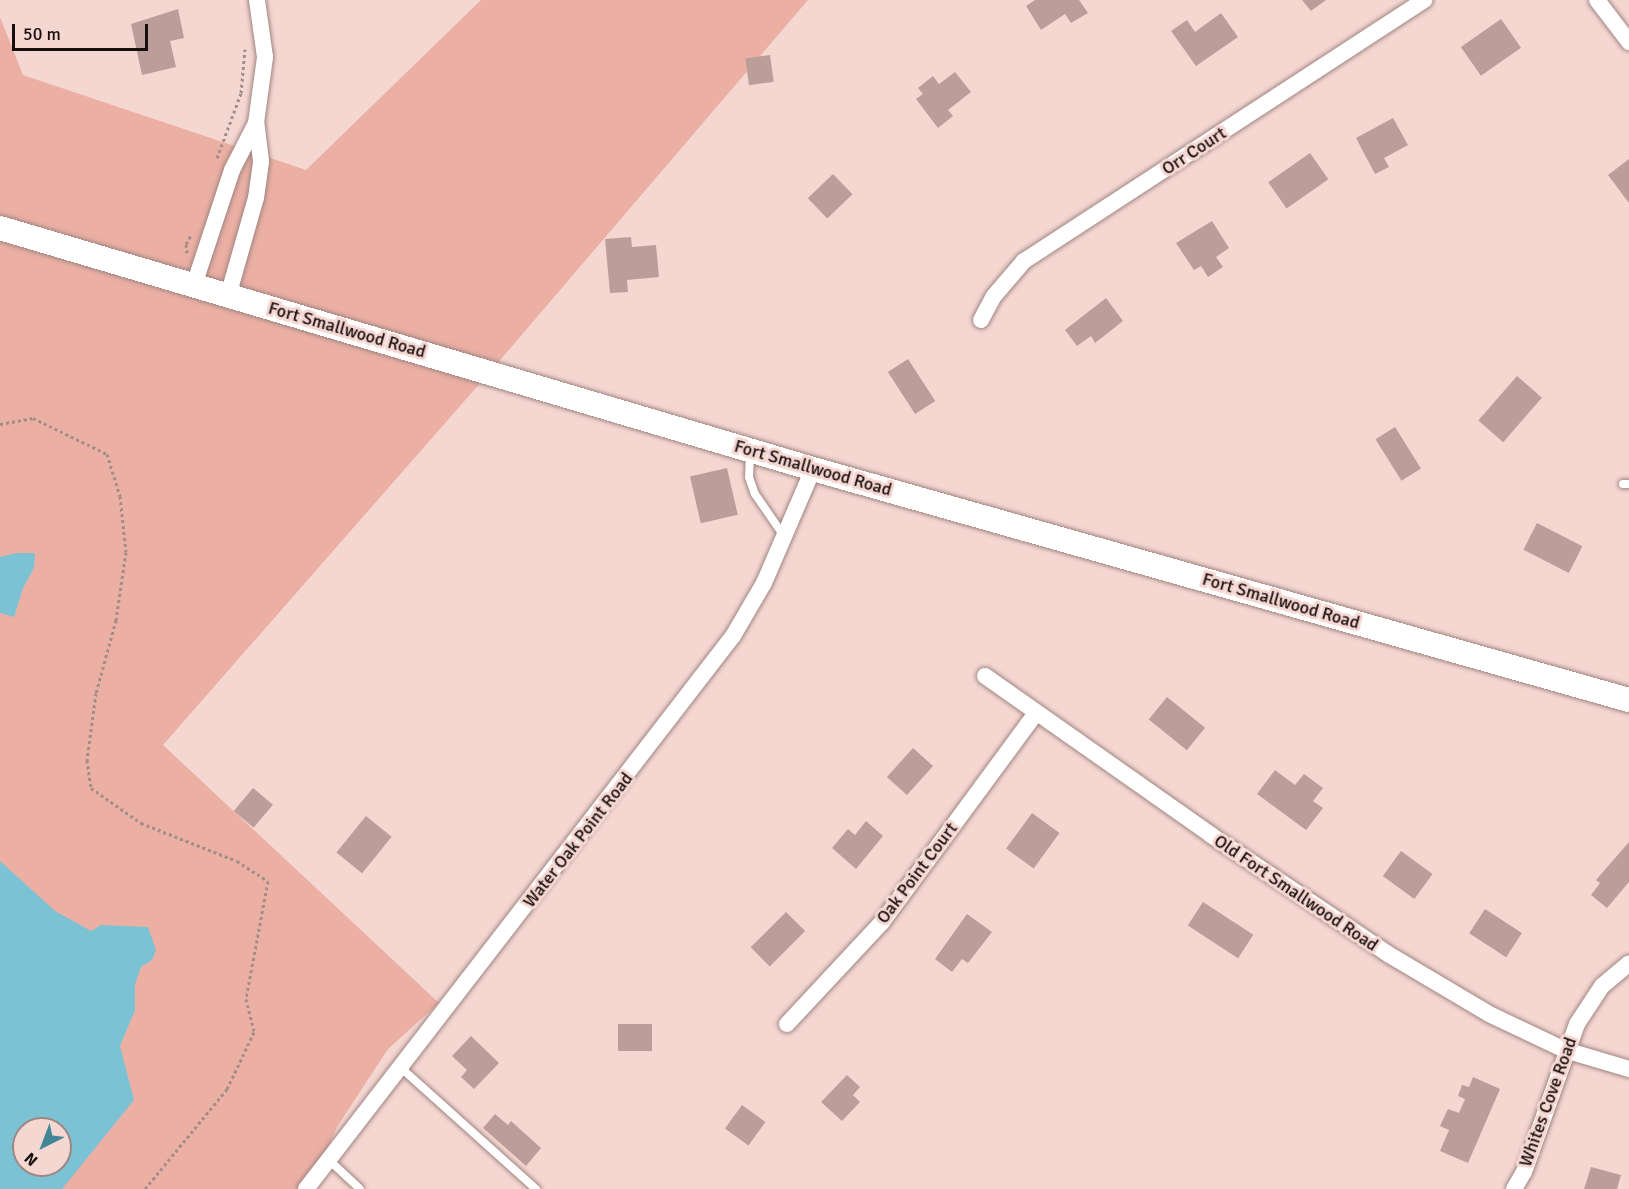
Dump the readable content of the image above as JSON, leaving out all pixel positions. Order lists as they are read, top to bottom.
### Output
{
  "streets": {
    "main road": ["Fort Smallwood Road"],
    "street": [
      "Orr Court",
      "Water Oak Point Road",
      "Oak Point Court",
      "Old Fort Smallwood Road",
      "Whites Cove Road"
    ]
  },
  "crossings": [
    ["Fort Smallwood Road", "Water Oak Point Road"],
    ["Oak Point Court", "Old Fort Smallwood Road"],
    ["Old Fort Smallwood Road", "Whites Cove Road"]
  ],
  "scale_bar": "50 m",
  "north": "bottom left"
}
